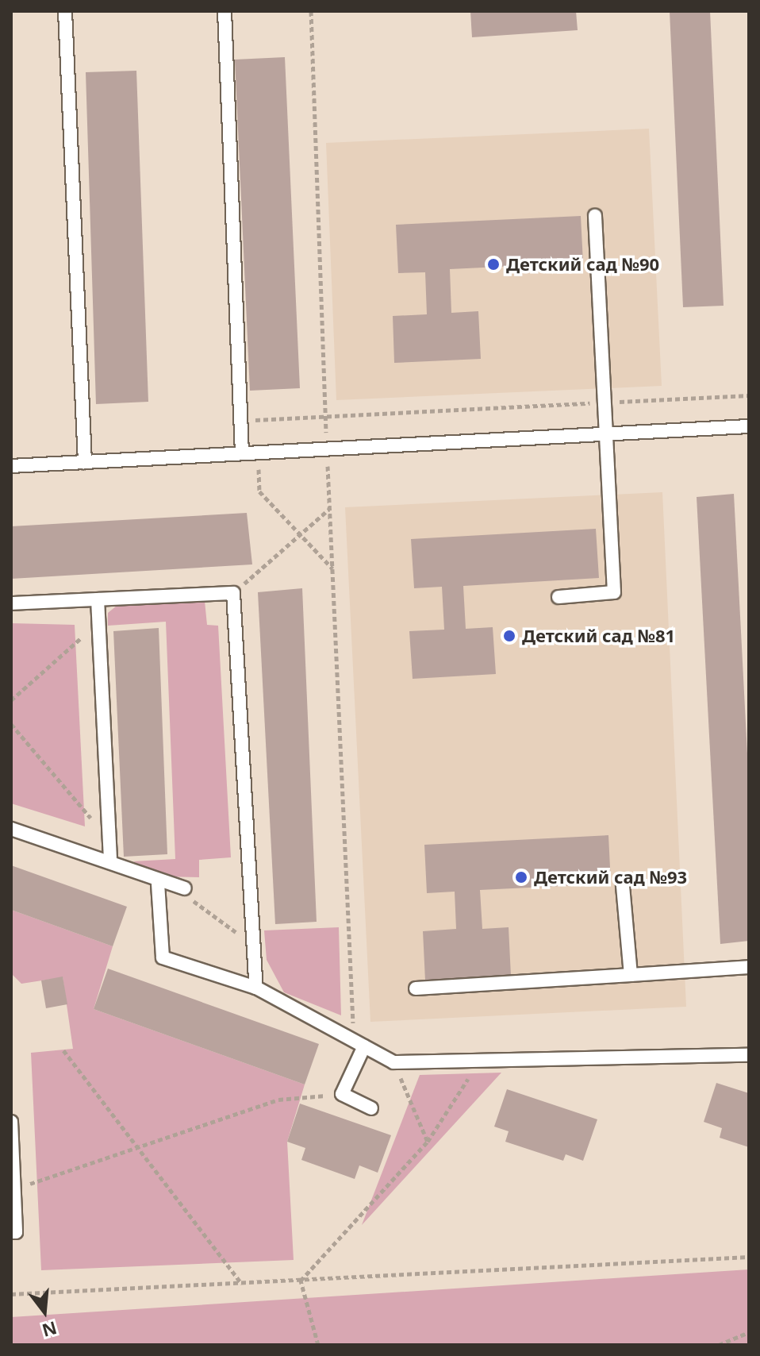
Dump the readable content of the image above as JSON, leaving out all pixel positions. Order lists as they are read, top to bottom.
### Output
{
  "places": ["Детский сад №90", "Детский сад №81", "Детский сад №93"],
  "north": "bottom"
}
